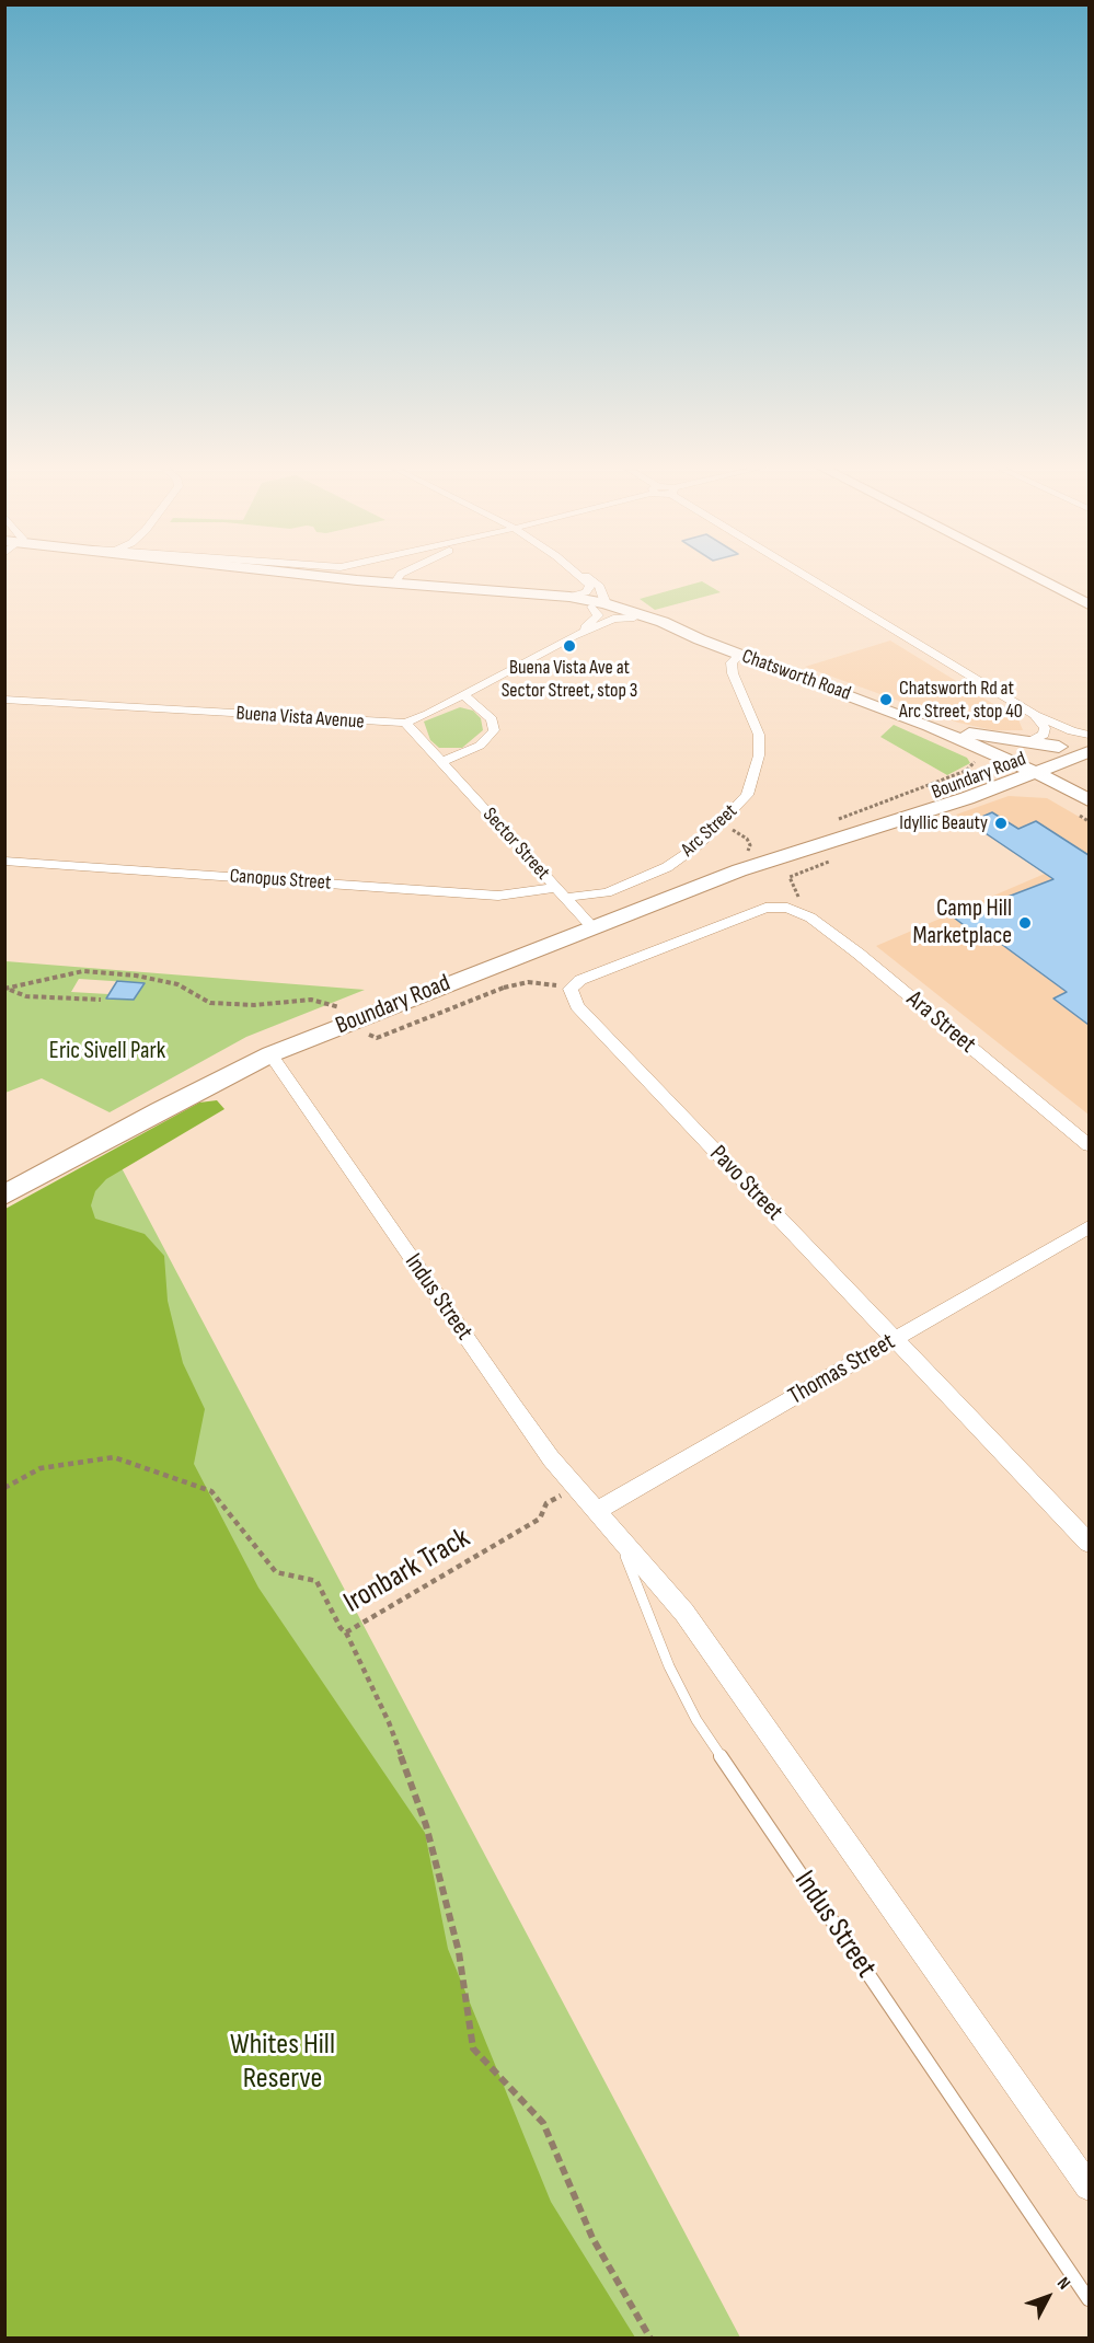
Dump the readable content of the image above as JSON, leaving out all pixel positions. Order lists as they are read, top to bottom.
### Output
{
  "streets": {
    "main road": ["Chatsworth Road", "Boundary Road"],
    "street": [
      "Buena Vista Avenue",
      "Arc Street",
      "Sector Street",
      "Canopus Street",
      "Ara Street",
      "Pavo Street",
      "Indus Street",
      "Thomas Street"
    ],
    "path": ["Ironbark Track"]
  },
  "crossings": [
    ["Chatsworth Road", "Buena Vista Avenue"],
    ["Chatsworth Road", "Boundary Road"],
    ["Chatsworth Road", "Arc Street"],
    ["Buena Vista Avenue", "Sector Street"],
    ["Boundary Road", "Sector Street"],
    ["Boundary Road", "Indus Street"],
    ["Arc Street", "Sector Street"],
    ["Arc Street", "Canopus Street"],
    ["Sector Street", "Canopus Street"],
    ["Ara Street", "Pavo Street"],
    ["Pavo Street", "Thomas Street"],
    ["Indus Street", "Thomas Street"],
    ["Indus Street", "Ironbark Track"]
  ],
  "parks": ["Eric Sivell Park", "Whites Hill Reserve"],
  "places": [
    "Buena Vista Ave at Sector Street, stop 3",
    "Chatsworth Rd at Arc Street, stop 40",
    "Idyllic Beauty",
    "Camp Hill Marketplace"
  ],
  "north": "top right"
}
